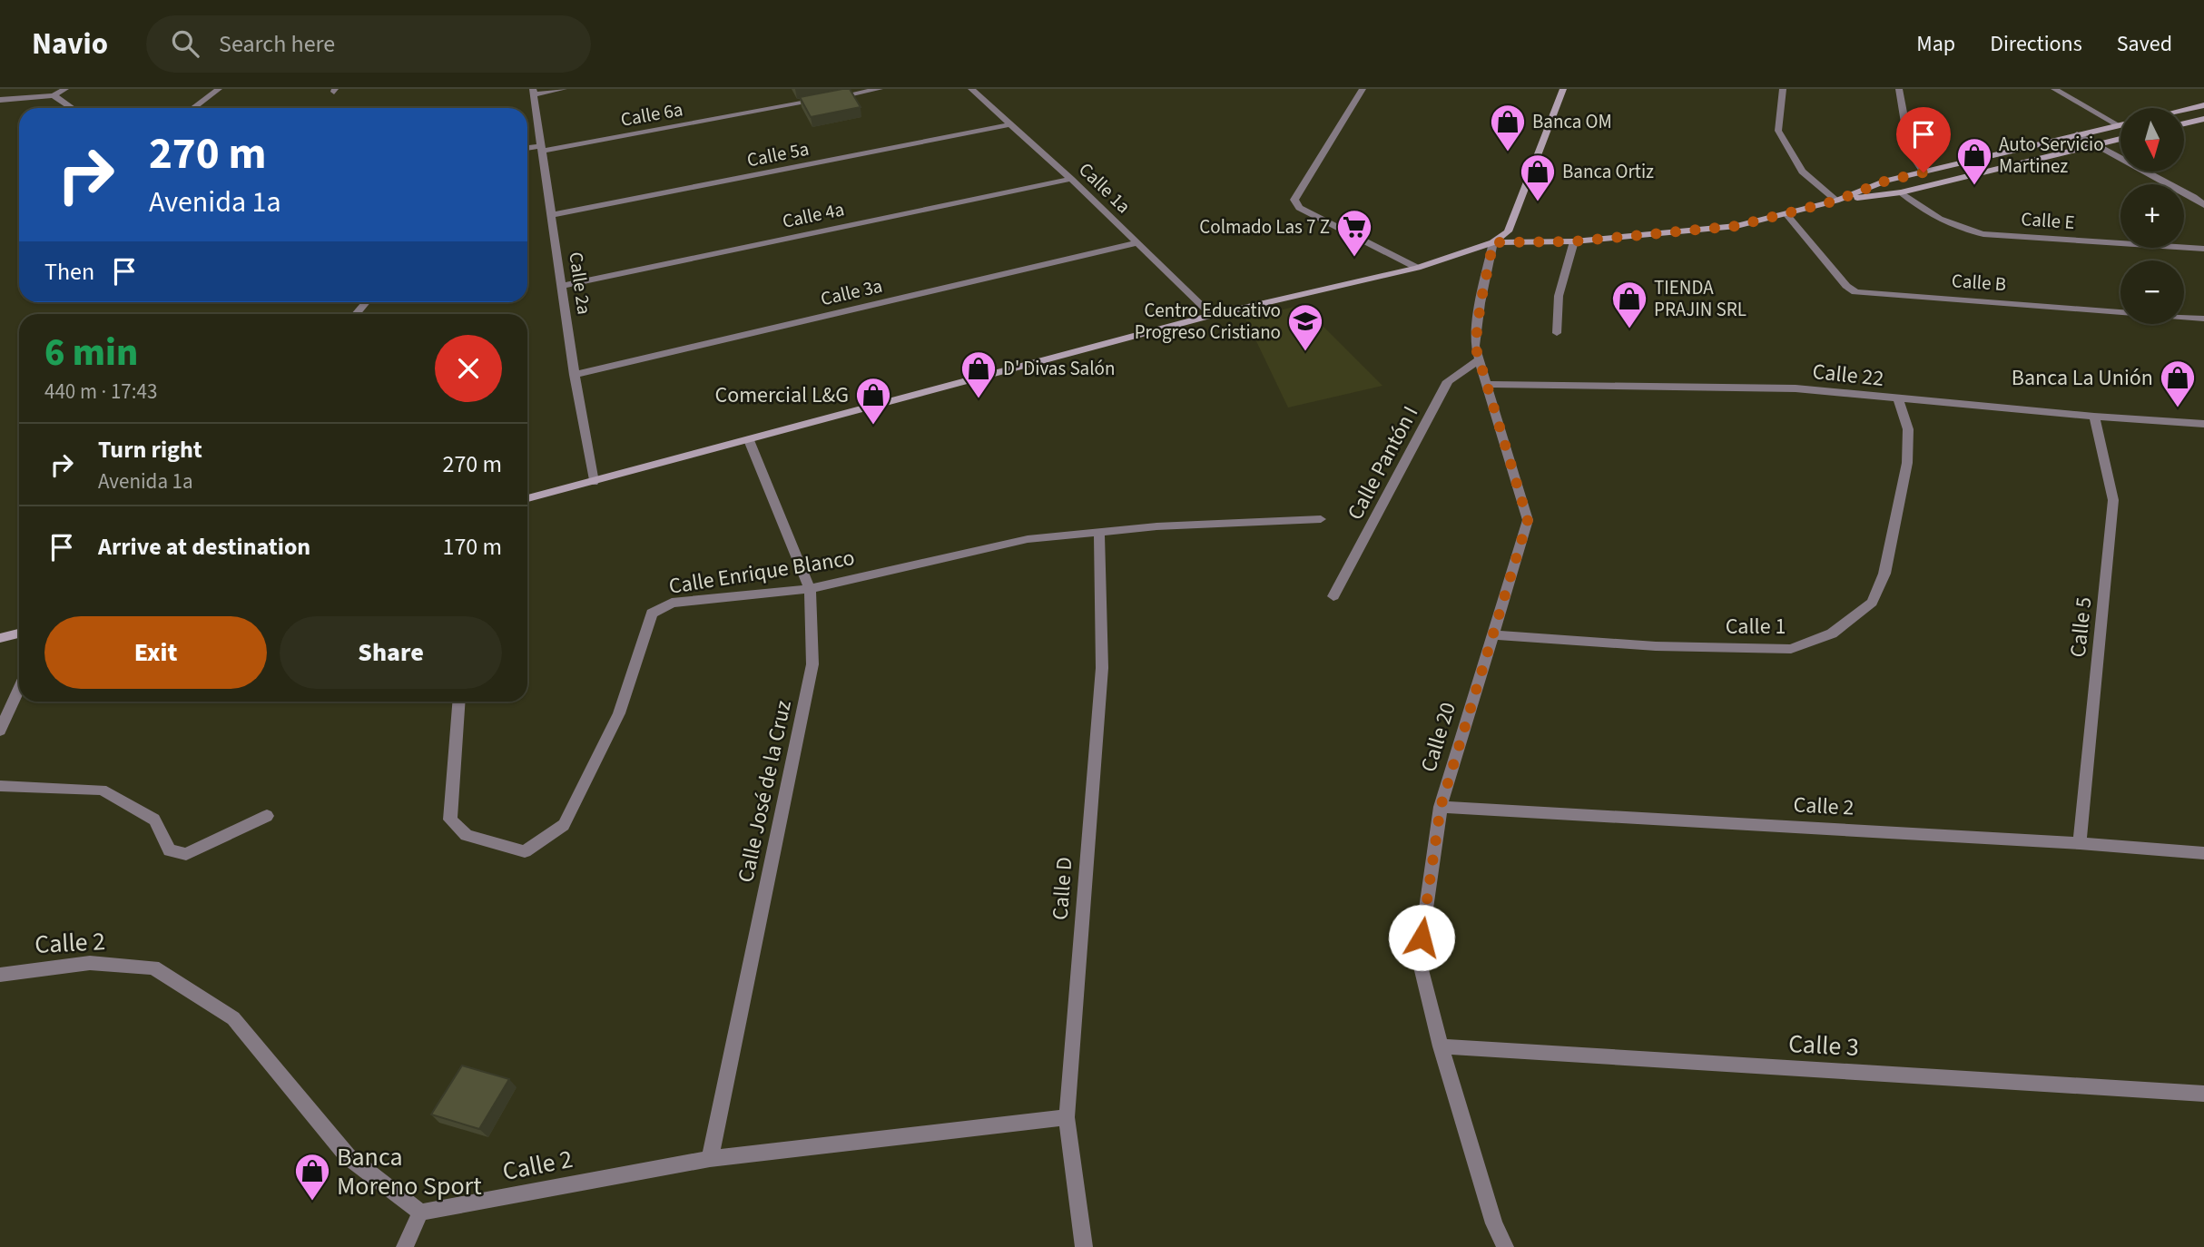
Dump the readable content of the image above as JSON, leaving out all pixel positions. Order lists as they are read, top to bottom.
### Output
{
  "streets": {
    "street": [
      "Calle 6a",
      "Calle 5a",
      "Calle 1a",
      "Calle 4a",
      "Calle E",
      "Calle B",
      "Calle 2a",
      "Calle 3a",
      "Calle 22",
      "Calle Pantón I",
      "Calle Enrique Blanco",
      "Calle 1",
      "Calle 5",
      "Calle 20",
      "Calle José de la Cruz",
      "Calle 2",
      "Calle D",
      "Calle 3"
    ]
  },
  "crossings": [
    ["Calle 6a", "Calle 2a"],
    ["Calle 5a", "Calle 1a"],
    ["Calle 5a", "Calle 2a"],
    ["Calle 1a", "Calle 4a"],
    ["Calle 1a", "Calle 3a"],
    ["Calle 4a", "Calle 2a"],
    ["Calle 2a", "Calle 3a"],
    ["Calle 22", "Calle 1"],
    ["Calle 22", "Calle 5"],
    ["Calle 22", "Calle 20"],
    ["Calle Pantón I", "Calle 20"],
    ["Calle Enrique Blanco", "Calle José de la Cruz"],
    ["Calle Enrique Blanco", "Calle D"],
    ["Calle 1", "Calle 20"],
    ["Calle 5", "Calle 2"],
    ["Calle 20", "Calle 2"],
    ["Calle 20", "Calle 3"],
    ["Calle José de la Cruz", "Calle 2"],
    ["Calle 2", "Calle D"]
  ],
  "places": {
    "shop": [
      "Banca OM",
      "Auto Servicio Martinez",
      "Banca Ortiz",
      "TIENDA PRAJIN SRL",
      "D' Divas Salón",
      "Banca La Unión",
      "Comercial L&G",
      "Banca Moreno Sport"
    ],
    "supermarket": ["Colmado Las 7 Z"],
    "school or university": ["Centro Educativo Progreso Cristiano"]
  },
  "north": "bottom",
  "page": {
    "header": "Navio",
    "search": "Search here",
    "nav": ["Map", "Directions", "Saved"],
    "map_buttons": ["+", "−"],
    "turn": ["270 m", "Avenida 1a"],
    "then": "Then",
    "heading": ["6 min", "440 m · 17:43"],
    "list": [
      {
        "name": "Turn right",
        "note": "Avenida 1a",
        "value": "270 m"
      },
      {
        "name": "Arrive at destination",
        "value": "170 m"
      }
    ],
    "buttons": ["Exit", "Share"]
  }
}
